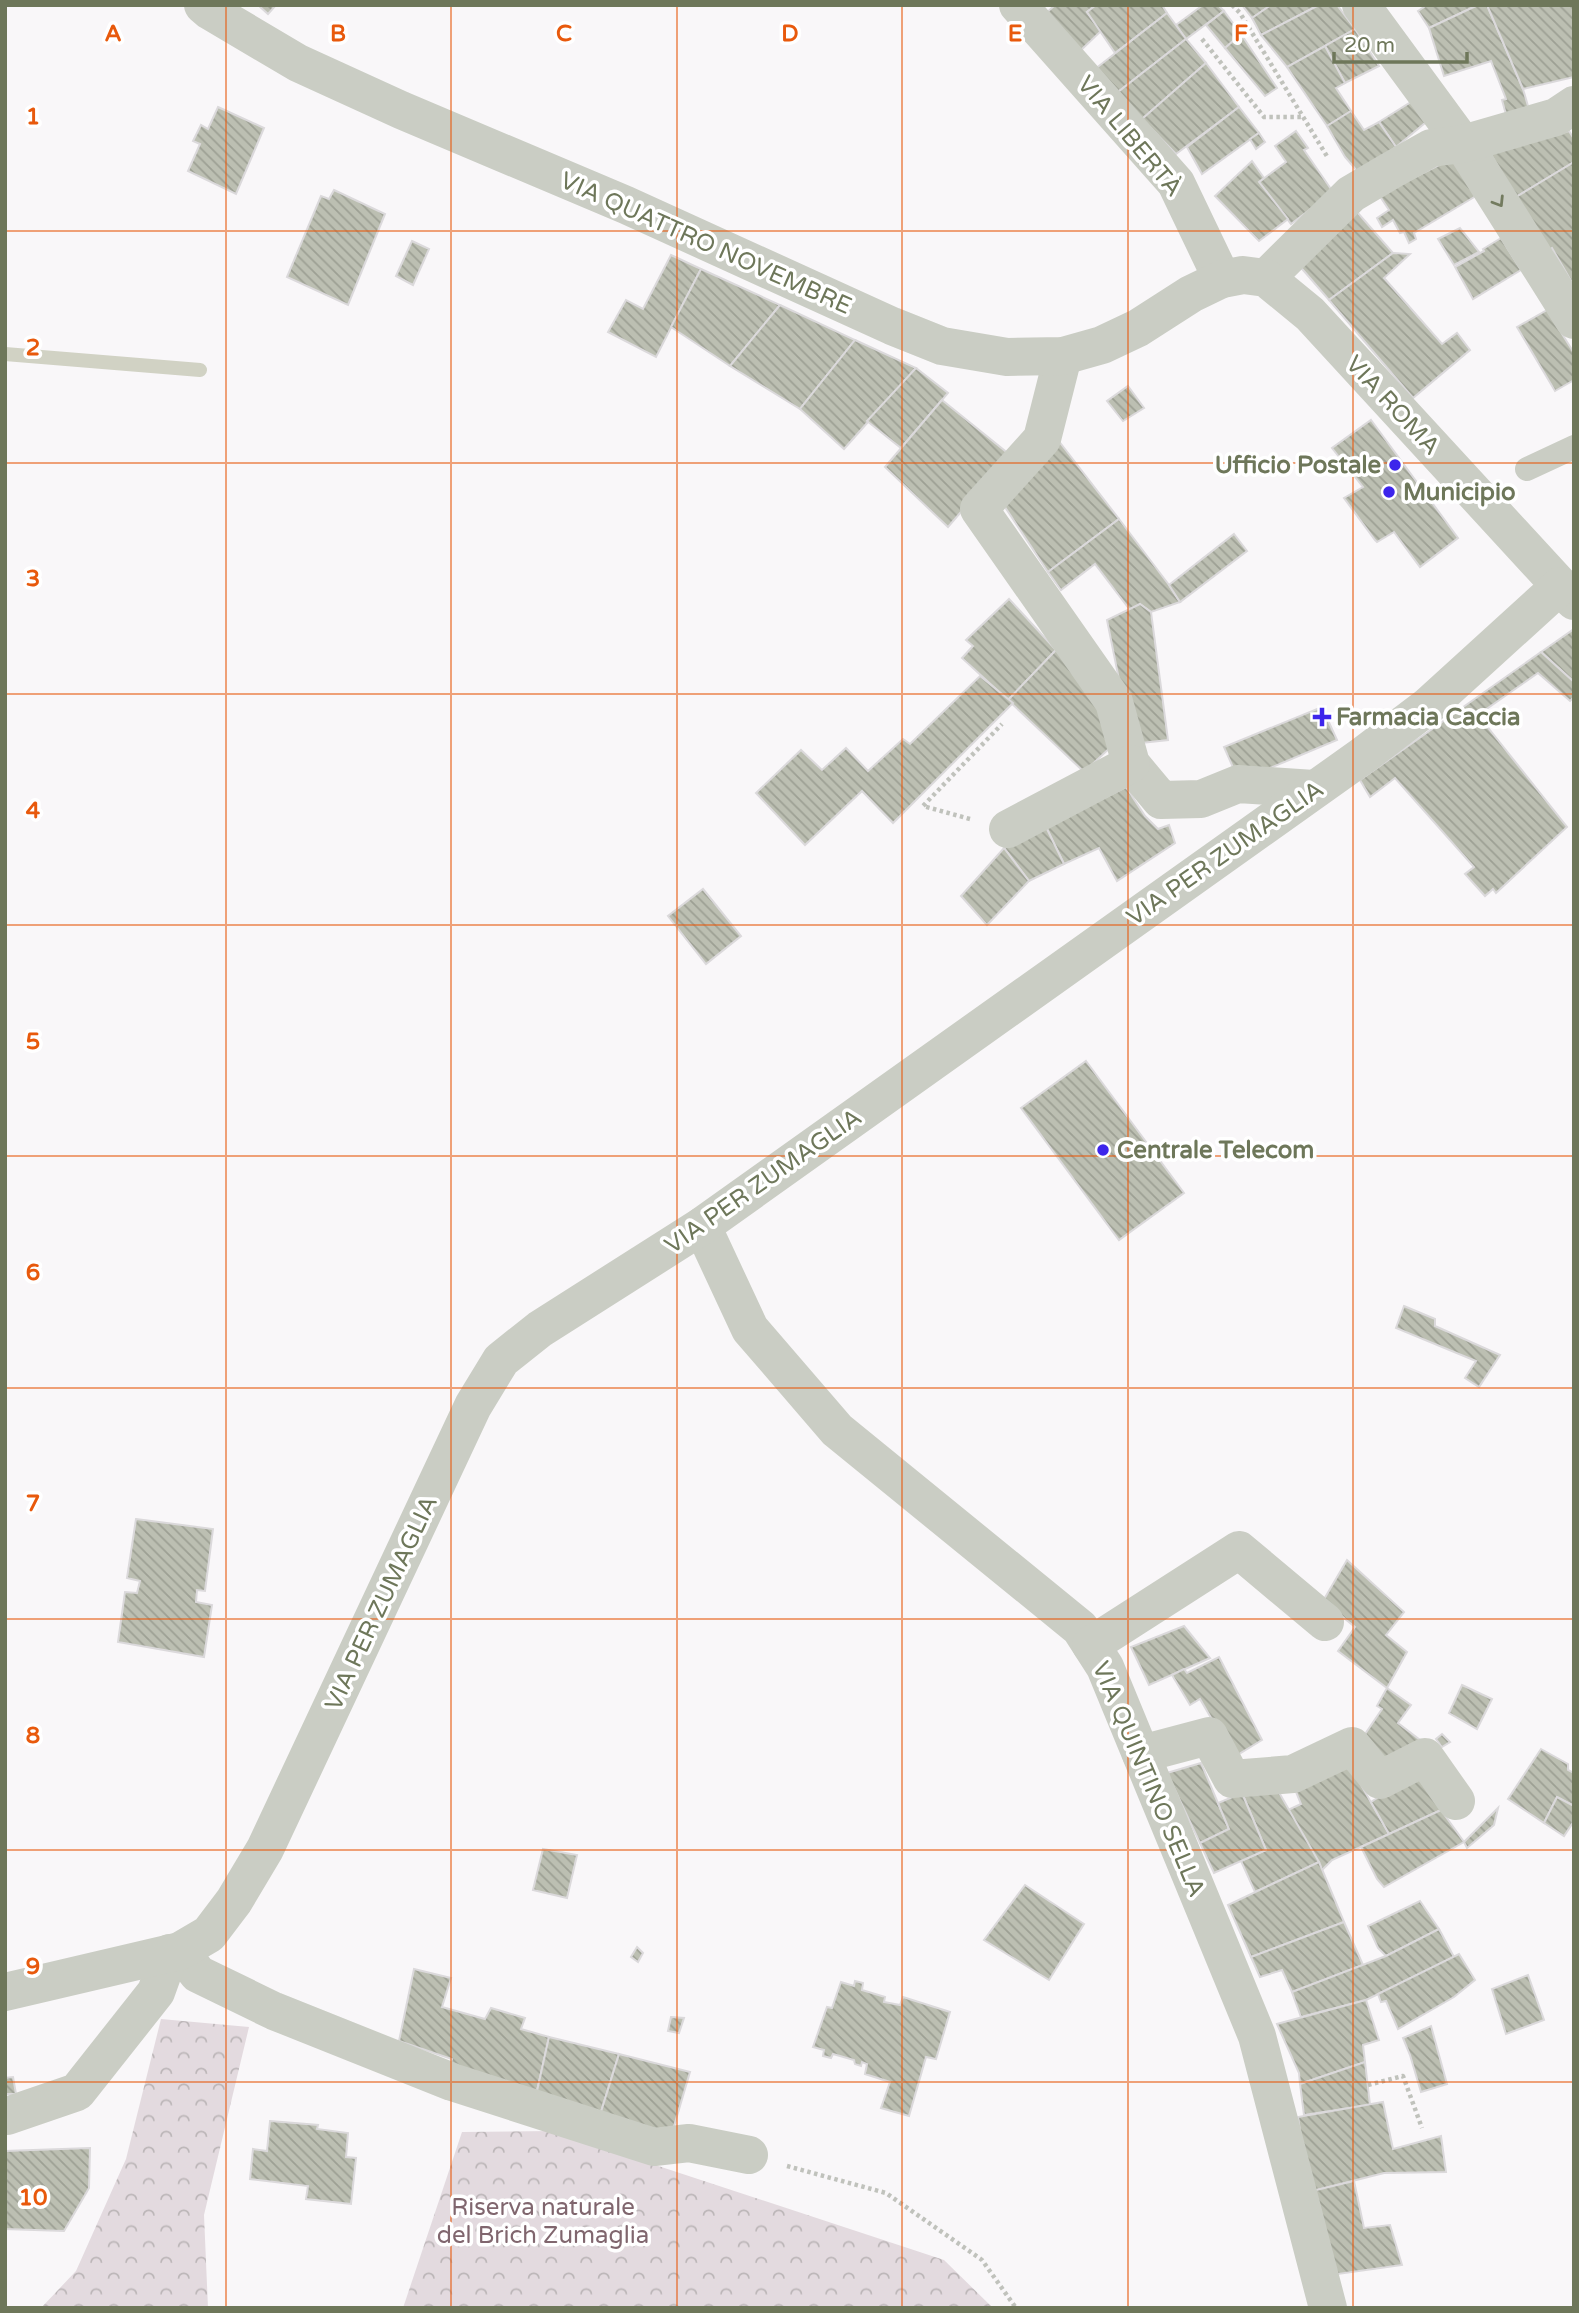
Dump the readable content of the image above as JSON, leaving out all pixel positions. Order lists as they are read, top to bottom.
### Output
{
  "streets": {
    "street": [
      "VIA LIBERTÀ",
      "VIA QUATTRO NOVEMBRE",
      "VIA ROMA",
      "VIA PER ZUMAGLIA",
      "VIA QUINTINO SELLA"
    ]
  },
  "crossings": [
    ["VIA LIBERTÀ", "VIA QUATTRO NOVEMBRE"],
    ["VIA ROMA", "VIA PER ZUMAGLIA"],
    ["VIA PER ZUMAGLIA", "VIA QUINTINO SELLA"]
  ],
  "parks": ["Riserva naturale del Brich Zumaglia"],
  "places": {
    "other": ["Ufficio Postale", "Municipio", "Centrale Telecom"],
    "health": ["Farmacia Caccia"]
  },
  "scale_bar": "20 m",
  "grid": {
    "columns": [
      "A",
      "B",
      "C",
      "D",
      "E",
      "F"
    ],
    "rows": [
      "1",
      "2",
      "3",
      "4",
      "5",
      "6",
      "7",
      "8",
      "9",
      "10"
    ]
  }
}
